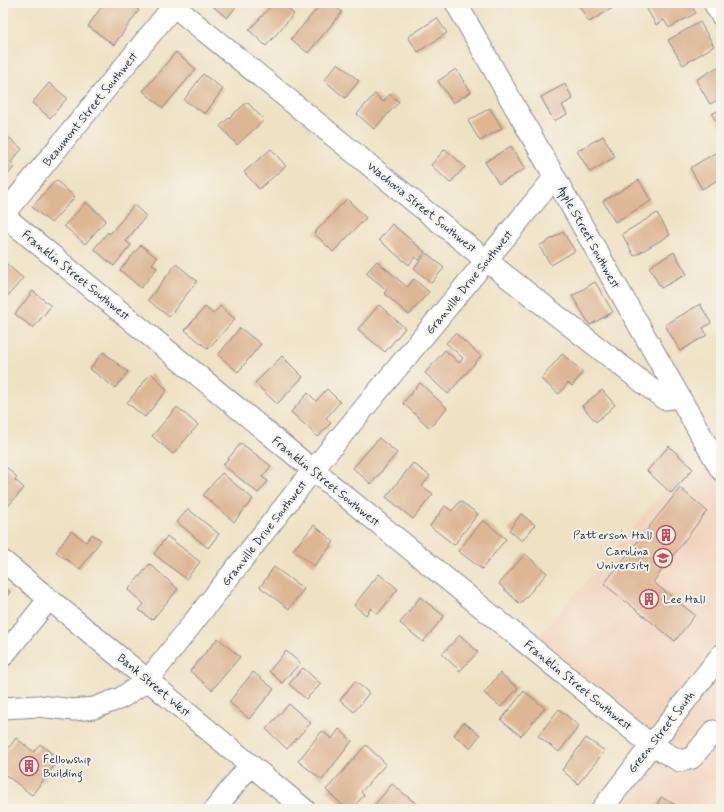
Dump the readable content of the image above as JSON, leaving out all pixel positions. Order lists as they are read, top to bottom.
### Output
{
  "streets": {
    "street": [
      "Beaumont Street Southwest",
      "Wachovia Street Southwest",
      "Apple Street Southwest",
      "Franklin Street Southwest",
      "Granville Drive Southwest",
      "Bank Street West",
      "Green Street South"
    ]
  },
  "crossings": [
    ["Beaumont Street Southwest", "Wachovia Street Southwest"],
    ["Beaumont Street Southwest", "Franklin Street Southwest"],
    ["Wachovia Street Southwest", "Apple Street Southwest"],
    ["Wachovia Street Southwest", "Granville Drive Southwest"],
    ["Apple Street Southwest", "Granville Drive Southwest"],
    ["Franklin Street Southwest", "Granville Drive Southwest"],
    ["Franklin Street Southwest", "Green Street South"],
    ["Granville Drive Southwest", "Bank Street West"]
  ],
  "places": {
    "building": ["Patterson Hall", "Lee Hall", "Fellowship Building"],
    "school or university": ["Carolina University"]
  }
}
